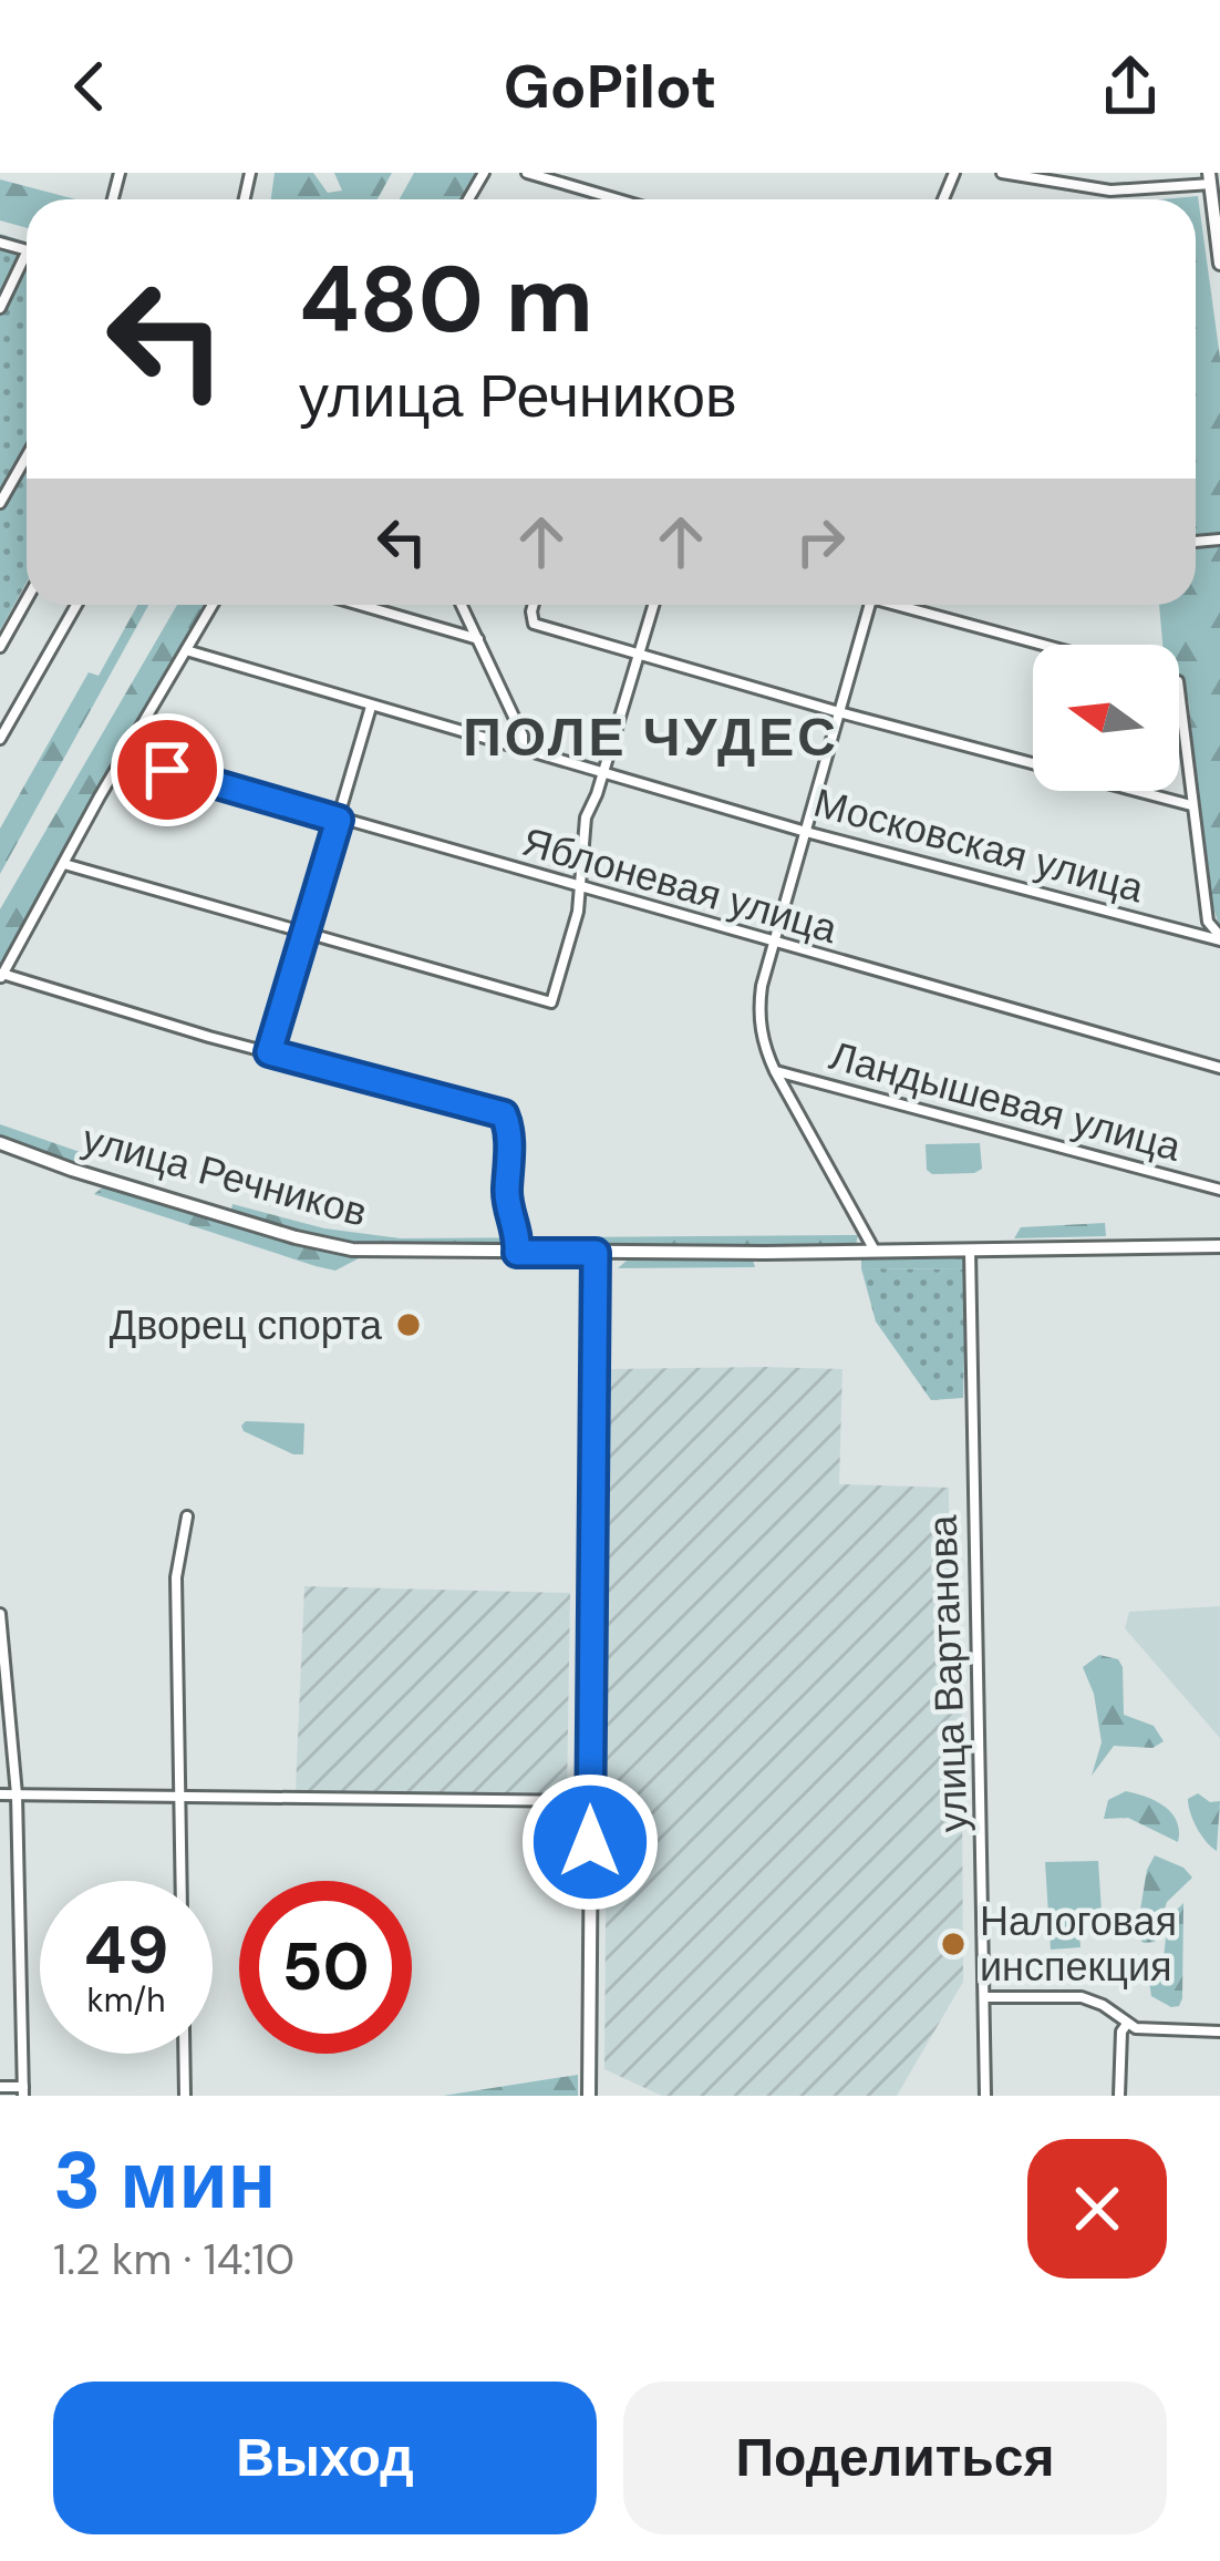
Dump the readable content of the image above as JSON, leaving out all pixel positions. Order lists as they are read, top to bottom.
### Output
{
  "streets": {
    "main road": ["улица Речников"],
    "street": [
      "Московская улица",
      "Яблоневая улица",
      "Ландышевая улица",
      "улица Вартанова"
    ]
  },
  "crossings": [
    ["улица Речников", "улица Вартанова"]
  ],
  "districts": ["ПОЛЕ ЧУДЕС"],
  "places": ["Дворец спорта", "Налоговая инспекция"],
  "north": "left",
  "page": {
    "header": "GoPilot",
    "turn": ["480 m", "улица Речников"],
    "speed": "49 km/h",
    "limit": "50",
    "heading": ["3 мин", "1.2 km · 14:10"],
    "buttons": ["Выход", "Поделиться"]
  }
}
